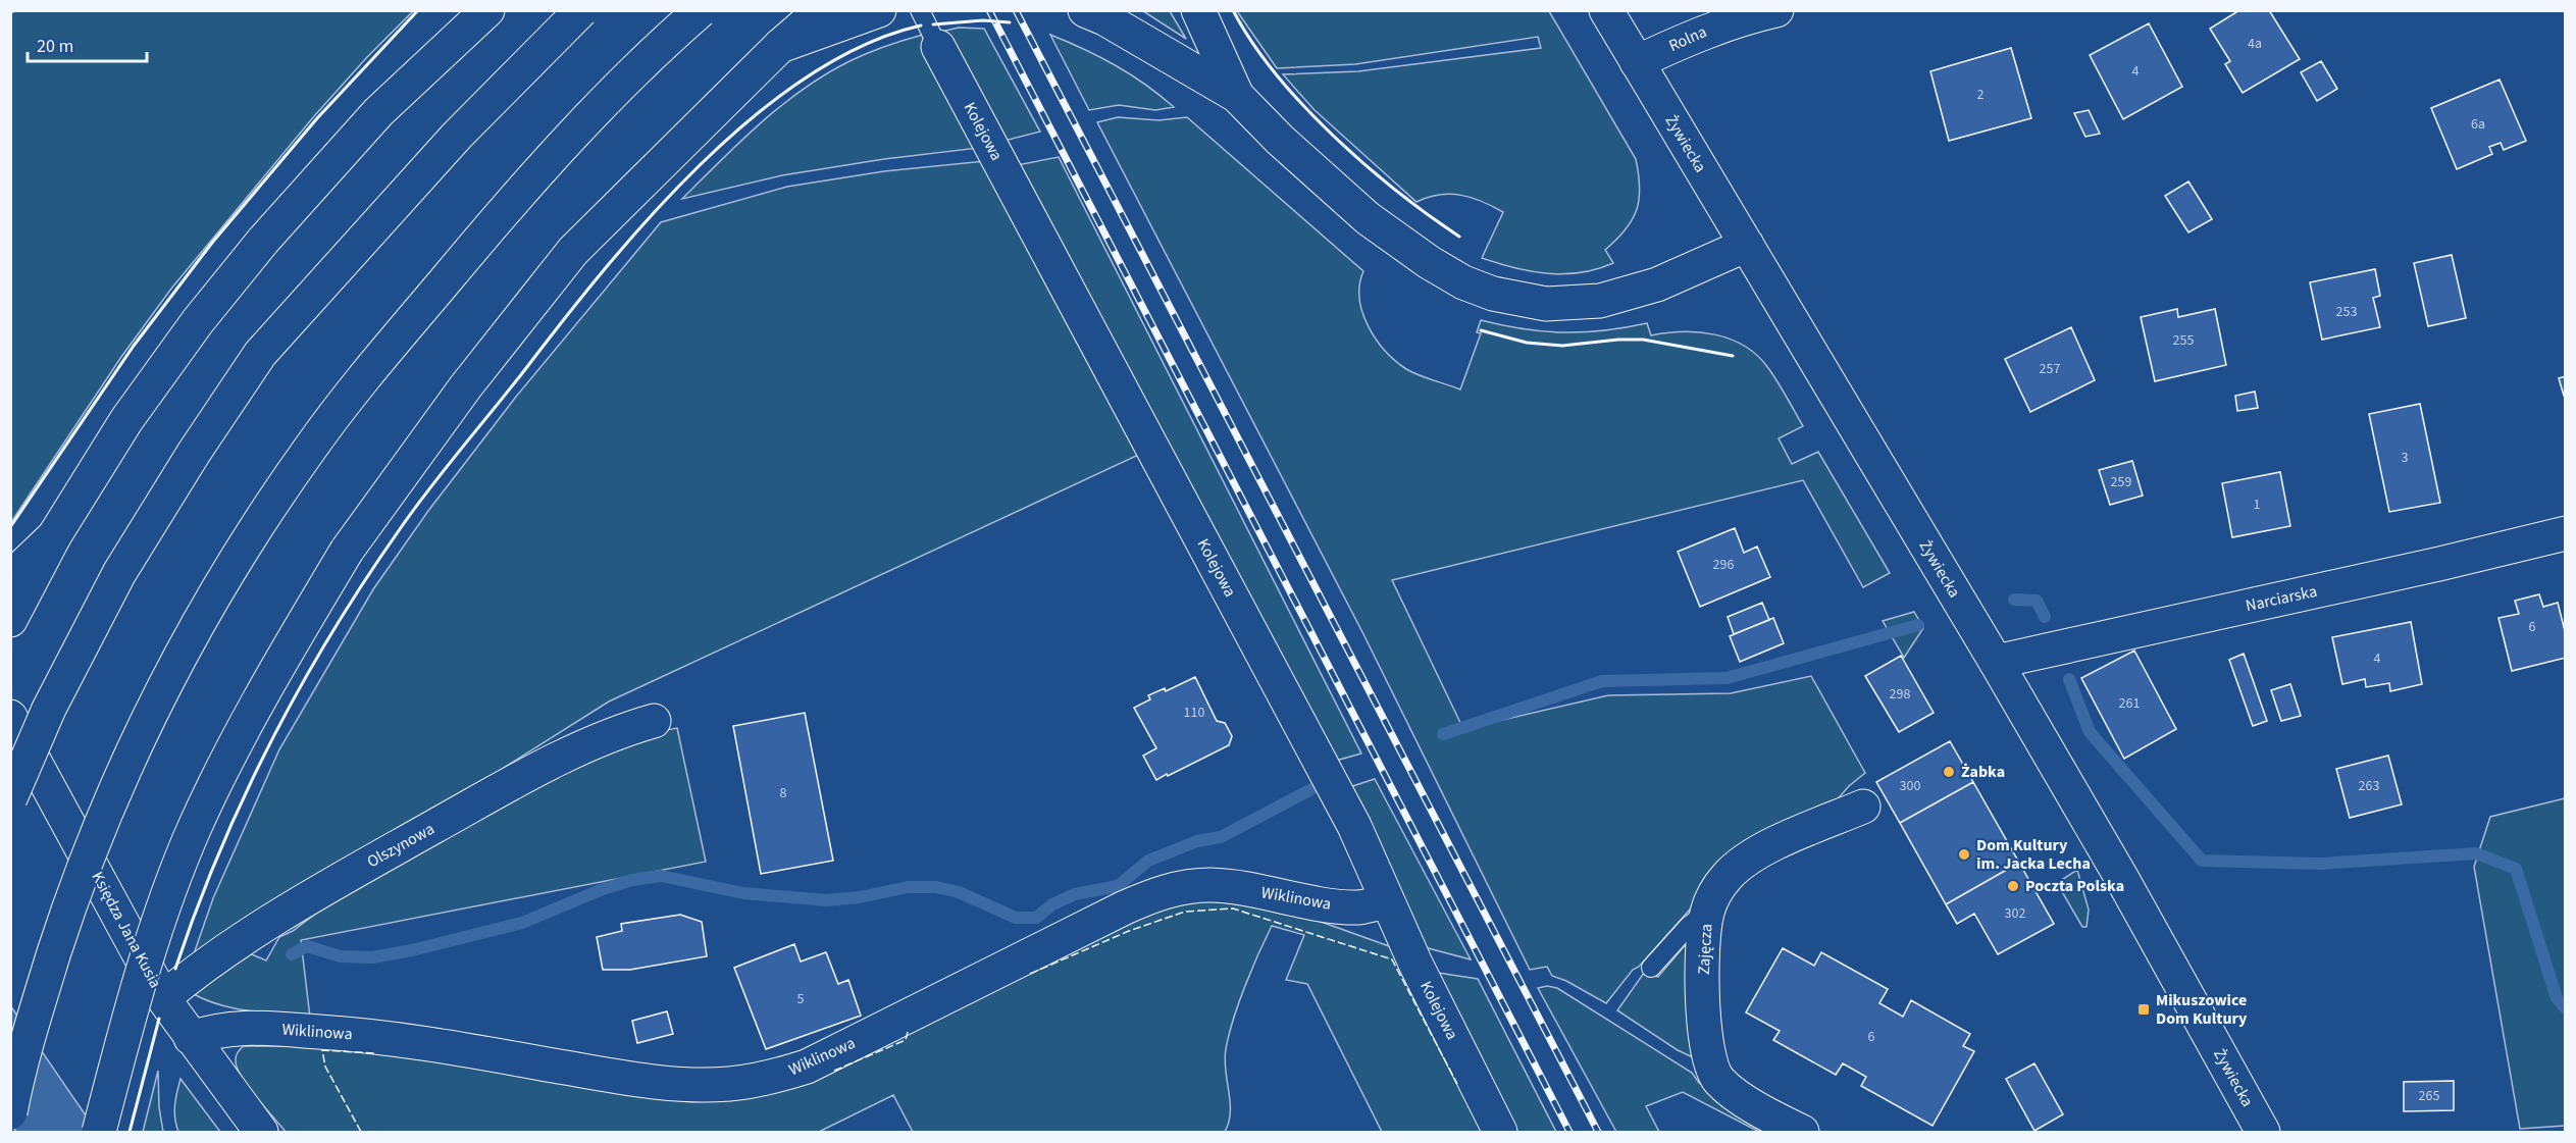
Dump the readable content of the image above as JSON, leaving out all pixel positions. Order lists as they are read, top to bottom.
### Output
{
  "streets": {
    "main road": [
      "Rolna",
      "Kolejowa",
      "Żywiecka",
      "Narciarska",
      "Olszynowa",
      "Wiklinowa",
      "Księdza Jana Kusia",
      "Zajęcza"
    ]
  },
  "crossings": [
    ["Rolna", "Żywiecka"],
    ["Kolejowa", "Wiklinowa"],
    ["Żywiecka", "Narciarska"],
    ["Olszynowa", "Księdza Jana Kusia"],
    ["Wiklinowa", "Księdza Jana Kusia"]
  ],
  "places": {
    "other": ["Żabka", "Dom Kultury im. Jacka Lecha", "Poczta Polska"],
    "transit": ["Mikuszowice Dom Kultury"]
  },
  "house_numbers": [
    "4a",
    "4",
    "2",
    "6a",
    "253",
    "255",
    "257",
    "3",
    "259",
    "1",
    "296",
    "6",
    "4",
    "298",
    "261",
    "110",
    "300",
    "263",
    "8",
    "302",
    "5",
    "6",
    "265"
  ],
  "scale_bar": "20 m"
}
